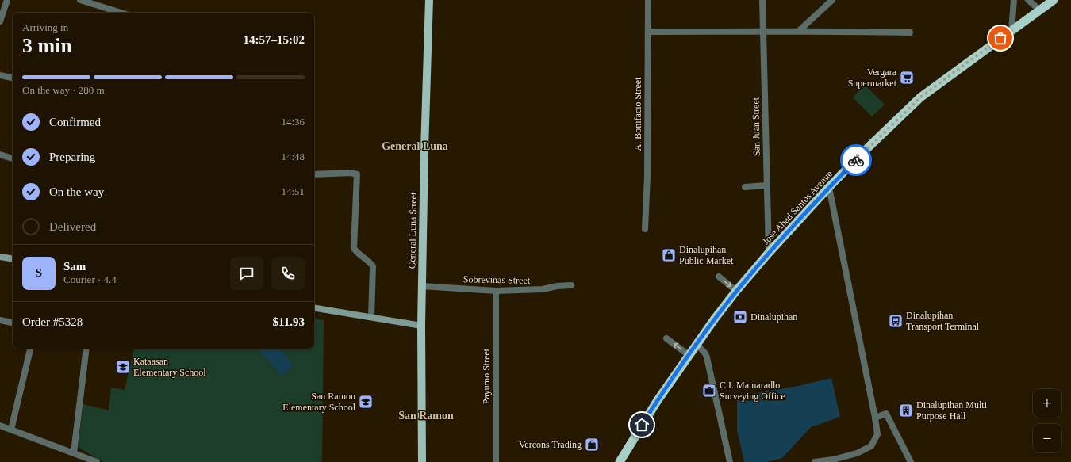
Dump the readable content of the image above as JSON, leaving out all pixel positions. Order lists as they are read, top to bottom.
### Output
{
  "streets": {
    "highway": ["Jose Abad Santos Avenue"],
    "main road": ["General Luna Street"],
    "street": [
      "A. Bonifacio Street",
      "San Juan Street",
      "Sobrevinas Street",
      "Payumo Street"
    ]
  },
  "crossings": [
    ["San Juan Street", "Jose Abad Santos Avenue"],
    ["General Luna Street", "Sobrevinas Street"],
    ["Sobrevinas Street", "Payumo Street"]
  ],
  "districts": ["General Luna", "San Ramon"],
  "places": {
    "supermarket": ["Vergara Supermarket"],
    "shop": ["Dinalupihan Public Market", "Vercons Trading"],
    "bank": ["Dinalupihan"],
    "bus stop": ["Dinalupihan Transport Terminal"],
    "school or university": ["Kataasan Elementary School", "San Ramon Elementary School"],
    "office": ["C.I. Mamaradlo Surveying Office"],
    "building": ["Dinalupihan Multi Purpose Hall"]
  },
  "page": {
    "heading": ["3 min", "Arriving in", "14:57–15:02"],
    "panel": [
      "Sam",
      "Courier · 4.4",
      "Order #5328",
      "$11.93"
    ],
    "bar": "On the way · 280 m",
    "list": [
      ["Confirmed", "14:36"],
      ["Preparing", "14:48"],
      ["On the way", "14:51"],
      "Delivered"
    ],
    "round": "S",
    "map_buttons": ["+", "−"]
  }
}
